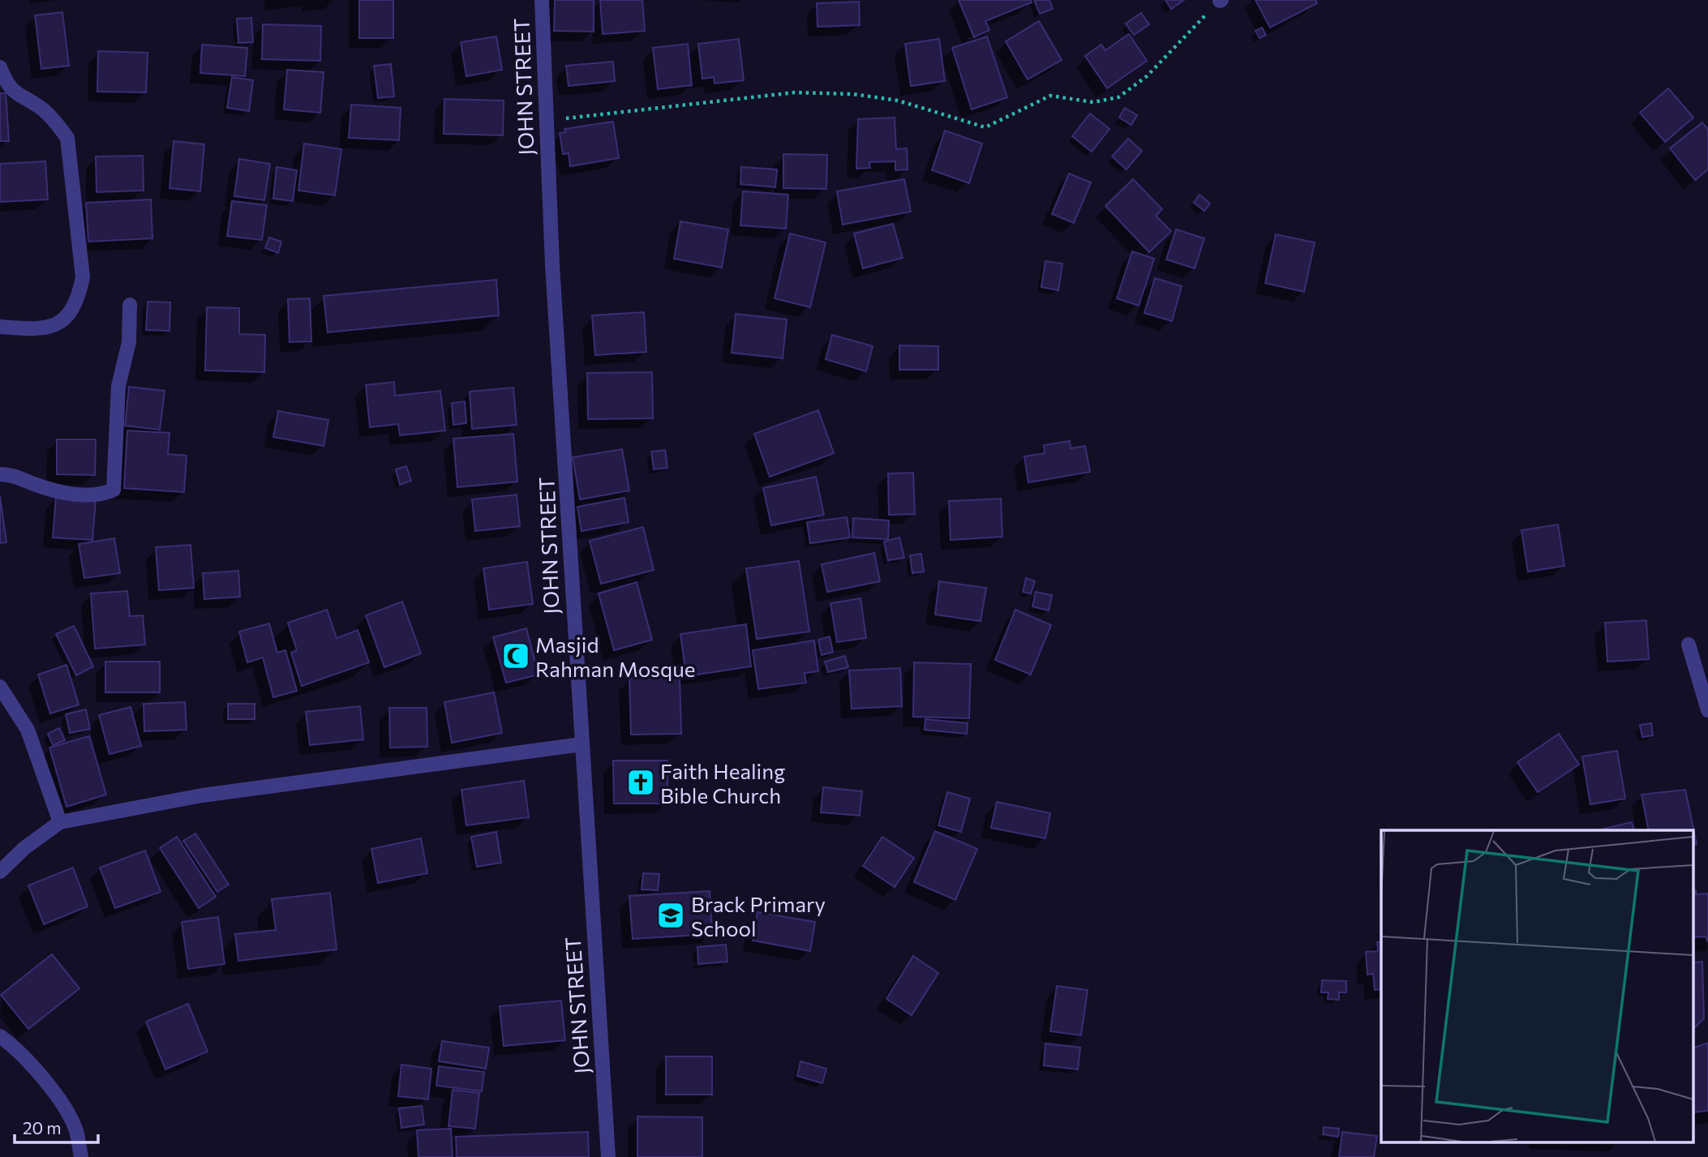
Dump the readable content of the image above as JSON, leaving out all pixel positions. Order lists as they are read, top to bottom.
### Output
{
  "streets": {
    "street": ["JOHN STREET"]
  },
  "places": {
    "mosque": ["Masjid Rahman Mosque"],
    "church": ["Faith Healing Bible Church"],
    "school or university": ["Brack Primary School"]
  },
  "scale_bar": "20 m"
}
